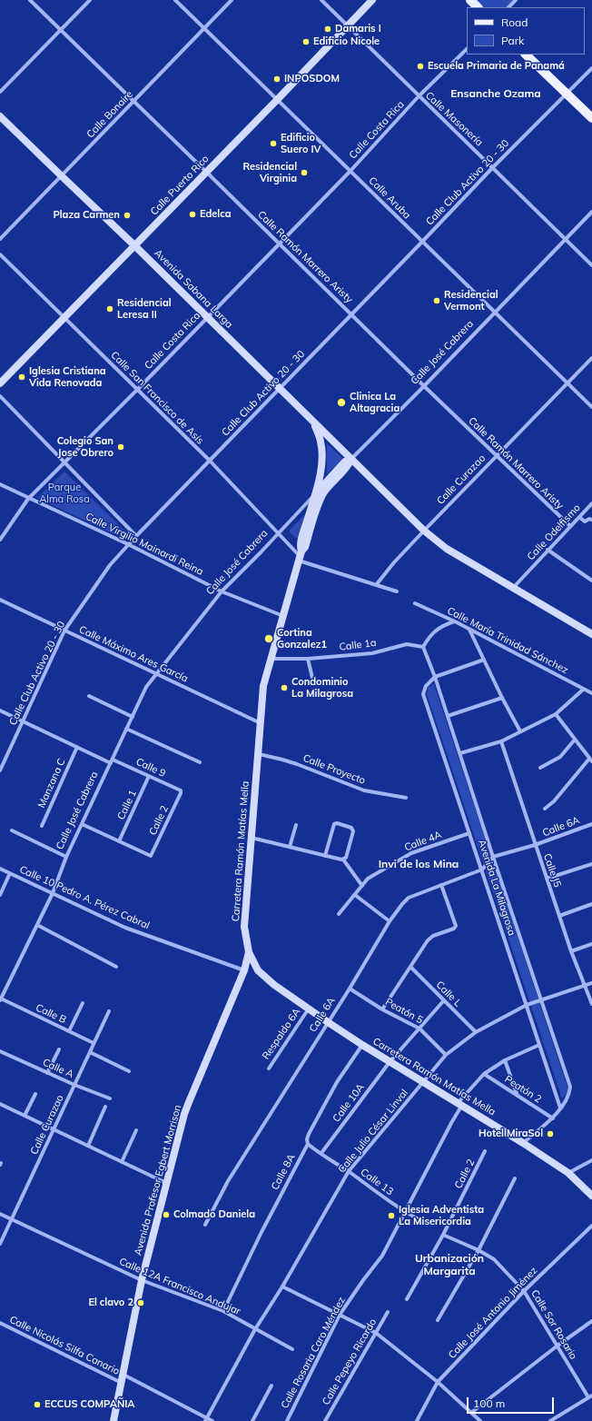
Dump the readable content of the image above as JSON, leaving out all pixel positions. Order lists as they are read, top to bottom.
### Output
{
  "streets": {
    "main road": [
      "Calle Puerto Rico",
      "Avenida Sabana Larga",
      "Calle José Cabrera",
      "Carretera Ramón Matías Mella",
      "Avenida Profesor Egbert Morrison"
    ],
    "street": [
      "Calle Bonaire",
      "Calle Masonería",
      "Calle Costa Rica",
      "Calle Club Activo 20 - 30",
      "Calle Aruba",
      "Calle Ramón Marrero Aristy",
      "Calle San Francisco de Asís",
      "Calle Curazao",
      "Calle Odelfismo",
      "Calle Virgilio Mainardi Reina",
      "Calle María Trinidad Sánchez",
      "Calle 1a",
      "Calle Máximo Ares García",
      "Calle 9",
      "Calle Proyecto",
      "Manzana C",
      "Calle 1",
      "Calle 2",
      "Calle 6A",
      "Calle 4A",
      "Calle J5",
      "Avenida La Milagrosa",
      "Calle 10 Pedro A. Pérez Cabral",
      "Calle L",
      "Peatón 5",
      "Calle B",
      "Respaldo 6A",
      "Calle A",
      "Peatón 2",
      "Calle 10A",
      "Calle Julio César Linval",
      "Calle 8A",
      "Calle 13",
      "Calle 12A Francisco Andujar",
      "Calle José Antonio Jiménez",
      "Calle Sor Rosario",
      "Calle Nicolás Silfa Canario",
      "Calle Rosaria Caro Méndez",
      "Calle Pepeyo Ricardo"
    ]
  },
  "crossings": [
    ["Calle Bonaire", "Calle Aruba"],
    ["Calle Bonaire", "Calle Ramón Marrero Aristy"],
    ["Calle Bonaire", "Avenida Sabana Larga"],
    ["Calle Masonería", "Calle Costa Rica"],
    ["Calle Masonería", "Calle Club Activo 20 - 30"],
    ["Calle Masonería", "Calle Puerto Rico"],
    ["Calle Masonería", "Calle José Cabrera"],
    ["Calle Costa Rica", "Calle Aruba"],
    ["Calle Costa Rica", "Calle Ramón Marrero Aristy"],
    ["Calle Costa Rica", "Avenida Sabana Larga"],
    ["Calle Costa Rica", "Calle San Francisco de Asís"],
    ["Calle Costa Rica", "Calle Virgilio Mainardi Reina"],
    ["Calle Club Activo 20 - 30", "Calle Aruba"],
    ["Calle Club Activo 20 - 30", "Calle Ramón Marrero Aristy"],
    ["Calle Club Activo 20 - 30", "Avenida Sabana Larga"],
    ["Calle Club Activo 20 - 30", "Calle San Francisco de Asís"],
    ["Calle Club Activo 20 - 30", "Calle Virgilio Mainardi Reina"],
    ["Calle Club Activo 20 - 30", "Calle Máximo Ares García"],
    ["Calle Club Activo 20 - 30", "Calle 9"],
    ["Calle Puerto Rico", "Calle Aruba"],
    ["Calle Puerto Rico", "Calle Ramón Marrero Aristy"],
    ["Calle Puerto Rico", "Avenida Sabana Larga"],
    ["Calle Puerto Rico", "Calle San Francisco de Asís"],
    ["Calle Aruba", "Calle José Cabrera"],
    ["Calle Aruba", "Calle Curazao"],
    ["Calle Ramón Marrero Aristy", "Calle José Cabrera"],
    ["Calle Ramón Marrero Aristy", "Calle Curazao"],
    ["Calle Ramón Marrero Aristy", "Calle Odelfismo"],
    ["Avenida Sabana Larga", "Calle José Cabrera"],
    ["Avenida Sabana Larga", "Calle Curazao"],
    ["Avenida Sabana Larga", "Calle Odelfismo"],
    ["Avenida Sabana Larga", "Carretera Ramón Matías Mella"],
    ["Calle José Cabrera", "Calle San Francisco de Asís"],
    ["Calle José Cabrera", "Calle Virgilio Mainardi Reina"],
    ["Calle José Cabrera", "Calle Máximo Ares García"],
    ["Calle José Cabrera", "Calle 9"],
    ["Calle José Cabrera", "Carretera Ramón Matías Mella"],
    ["Calle José Cabrera", "Calle 10 Pedro A. Pérez Cabral"],
    ["Calle José Cabrera", "Calle B"],
    ["Calle San Francisco de Asís", "Carretera Ramón Matías Mella"],
    ["Calle Curazao", "Calle B"],
    ["Calle Curazao", "Calle A"],
    ["Calle Curazao", "Calle 12A Francisco Andujar"],
    ["Calle Virgilio Mainardi Reina", "Carretera Ramón Matías Mella"],
    ["Calle 1a", "Carretera Ramón Matías Mella"],
    ["Calle 1a", "Avenida La Milagrosa"],
    ["Calle Máximo Ares García", "Carretera Ramón Matías Mella"],
    ["Calle 9", "Manzana C"],
    ["Calle 9", "Calle 1"],
    ["Calle 9", "Calle 2"],
    ["Calle Proyecto", "Carretera Ramón Matías Mella"],
    ["Calle 1", "Calle 2"],
    ["Calle 2", "Calle Sor Rosario"],
    ["Calle 6A", "Carretera Ramón Matías Mella"],
    ["Calle 6A", "Calle J5"],
    ["Calle 6A", "Avenida La Milagrosa"],
    ["Calle 6A", "Peatón 5"],
    ["Calle 4A", "Avenida La Milagrosa"],
    ["Carretera Ramón Matías Mella", "Avenida La Milagrosa"],
    ["Carretera Ramón Matías Mella", "Respaldo 6A"],
    ["Carretera Ramón Matías Mella", "Calle 10A"],
    ["Carretera Ramón Matías Mella", "Calle Julio César Linval"],
    ["Carretera Ramón Matías Mella", "Calle 8A"],
    ["Carretera Ramón Matías Mella", "Avenida Profesor Egbert Morrison"],
    ["Carretera Ramón Matías Mella", "Calle Rosaria Caro Méndez"],
    ["Calle J5", "Calle Julio César Linval"],
    ["Avenida La Milagrosa", "Peatón 2"],
    ["Avenida La Milagrosa", "Calle Julio César Linval"],
    ["Avenida La Milagrosa", "Calle Rosaria Caro Méndez"],
    ["Calle 10 Pedro A. Pérez Cabral", "Avenida Profesor Egbert Morrison"],
    ["Calle L", "Calle 10A"],
    ["Calle L", "Calle Julio César Linval"],
    ["Peatón 5", "Calle 10A"],
    ["Peatón 5", "Calle Julio César Linval"],
    ["Peatón 2", "Calle Rosaria Caro Méndez"],
    ["Calle 10A", "Calle 13"],
    ["Calle Julio César Linval", "Calle 13"],
    ["Calle Julio César Linval", "Calle 12A Francisco Andujar"],
    ["Calle Julio César Linval", "Calle Nicolás Silfa Canario"],
    ["Calle 8A", "Calle 13"],
    ["Calle 8A", "Calle 12A Francisco Andujar"],
    ["Avenida Profesor Egbert Morrison", "Calle 12A Francisco Andujar"],
    ["Avenida Profesor Egbert Morrison", "Calle Nicolás Silfa Canario"],
    ["Calle 13", "Calle Rosaria Caro Méndez"],
    ["Calle José Antonio Jiménez", "Calle Sor Rosario"]
  ],
  "districts": ["Ensanche Ozama", "Invi de los Mina", "Urbanización Margarita"],
  "parks": ["Parque Alma Rosa"],
  "places": [
    "Damaris I",
    "Edificio Nicole",
    "Escuela Primaria de Panamá",
    "INPOSDOM",
    "Edificio Suero IV",
    "Residencial Virginia",
    "Edelca",
    "Plaza Carmen",
    "Residencial Vermont",
    "Residencial Leresa II",
    "Iglesia Cristiana Vida Renovada",
    "Clinica La Altagracia",
    "Colegio San Jose Obrero",
    "Cortina Gonzalez1",
    "Condominio La Milagrosa",
    "Hotel MiraSol",
    "Colmado Daniela",
    "Iglesia Adventista La Misericordia",
    "El clavo 2",
    "ECCUS COMPAÑIA"
  ],
  "legend": ["Road", "Park"],
  "scale_bar": "100 m"
}
